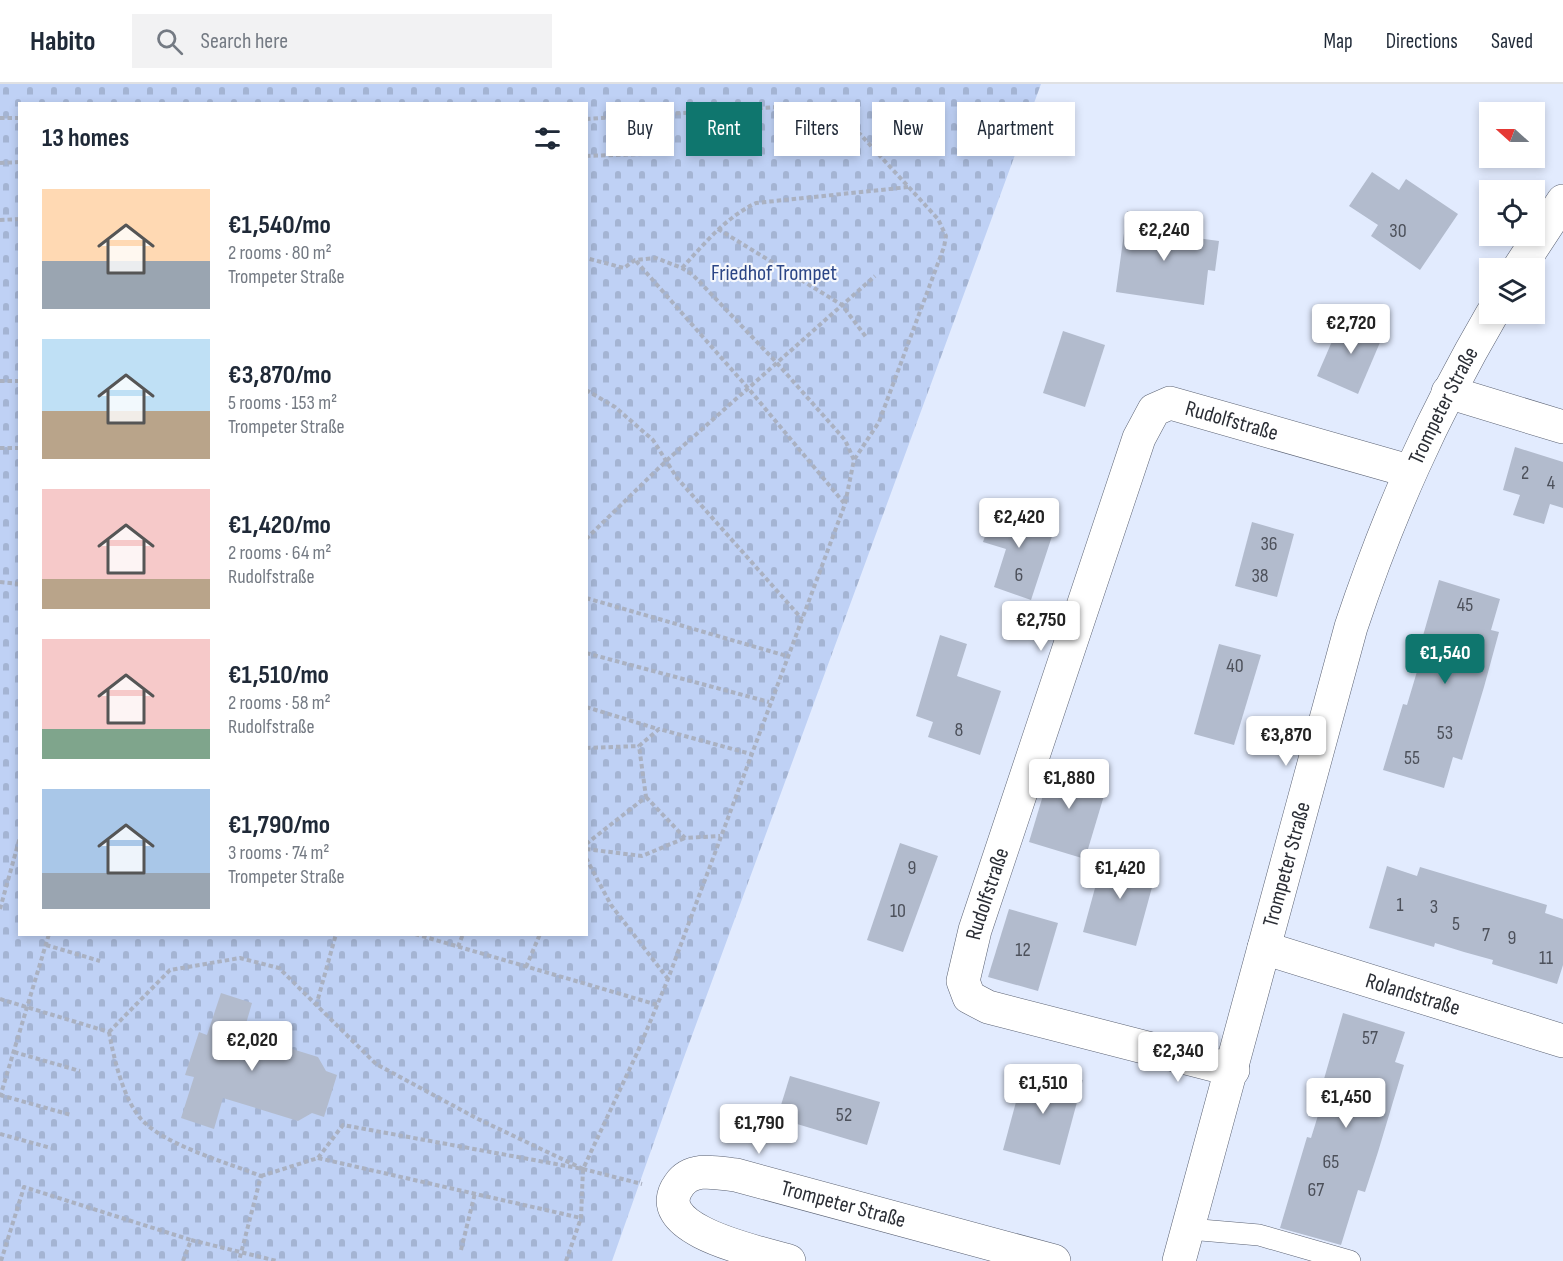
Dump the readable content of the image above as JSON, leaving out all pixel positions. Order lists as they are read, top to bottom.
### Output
{
  "streets": {
    "street": ["Trompeter Straße", "Rudolfstraße", "Rolandstraße"]
  },
  "crossings": [
    ["Trompeter Straße", "Rudolfstraße"],
    ["Trompeter Straße", "Rolandstraße"]
  ],
  "parks": ["Friedhof Trompet"],
  "house_numbers": [
    "30",
    "2",
    "4",
    "36",
    "6",
    "38",
    "45",
    "40",
    "8",
    "53",
    "55",
    "9",
    "1",
    "3",
    "10",
    "5",
    "7",
    "9",
    "12",
    "11",
    "57",
    "52",
    "65",
    "67"
  ],
  "north": "left",
  "page": {
    "header": "Habito",
    "search": "Search here",
    "nav": ["Map", "Directions", "Saved"],
    "chip": [
      "Buy",
      "Rent",
      "Filters",
      "New",
      "Apartment"
    ],
    "heading": "13 homes",
    "list": [
      {
        "name": "€1,540/mo",
        "note": "2 rooms · 80 m² · Trompeter Straße"
      },
      {
        "name": "€3,870/mo",
        "note": "5 rooms · 153 m² · Trompeter Straße"
      },
      {
        "name": "€1,420/mo",
        "note": "2 rooms · 64 m² · Rudolfstraße"
      },
      {
        "name": "€1,510/mo",
        "note": "2 rooms · 58 m² · Rudolfstraße"
      },
      {
        "name": "€1,790/mo",
        "note": "3 rooms · 74 m² · Trompeter Straße"
      }
    ],
    "price": [
      "€2,240",
      "€2,720",
      "€2,420",
      "€2,750",
      "€1,540",
      "€3,870",
      "€1,880",
      "€1,420",
      "€2,020",
      "€2,340",
      "€1,510",
      "€1,450",
      "€1,790"
    ]
  }
}
